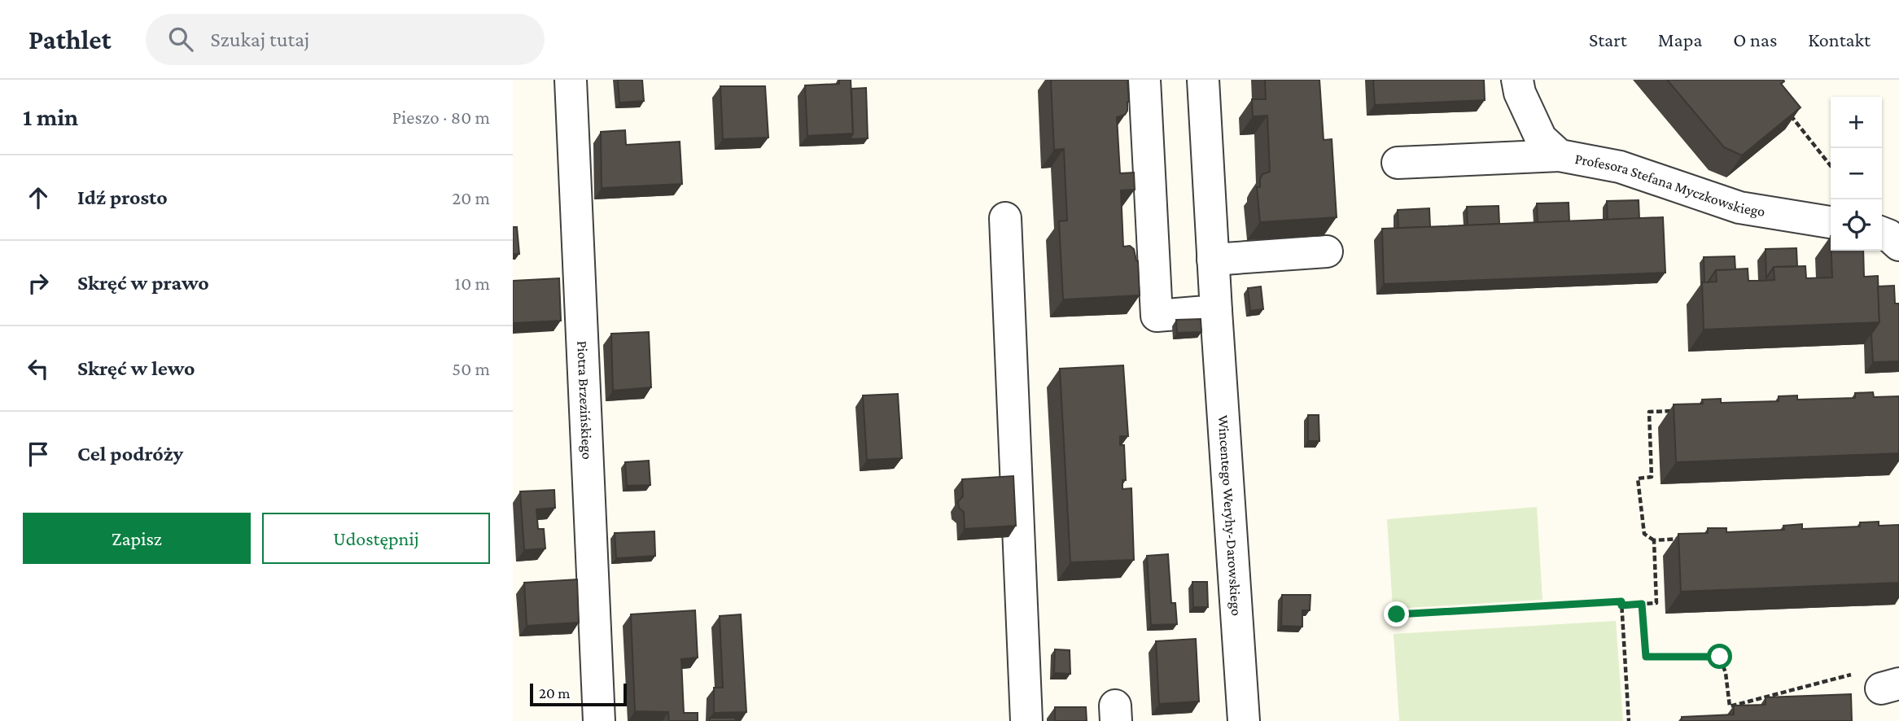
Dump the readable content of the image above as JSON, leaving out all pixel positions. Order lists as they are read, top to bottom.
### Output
{
  "streets": {
    "street": ["Profesora Stefana Myczkowskiego", "Piotra Brzezińskiego", "Wincentego Weryhy-Darowskiego"]
  },
  "scale_bar": "20 m",
  "page": {
    "header": "Pathlet",
    "search": "Szukaj tutaj",
    "nav": [
      "Start",
      "Mapa",
      "O nas",
      "Kontakt"
    ],
    "heading": ["1 min", "Pieszo · 80 m"],
    "map_buttons": ["+", "−"],
    "list": [
      ["Idź prosto", "20 m"],
      ["Skręć w prawo", "10 m"],
      ["Skręć w lewo", "50 m"],
      "Cel podróży"
    ],
    "buttons": ["Zapisz", "Udostępnij"],
    "scale": "20 m"
  }
}
